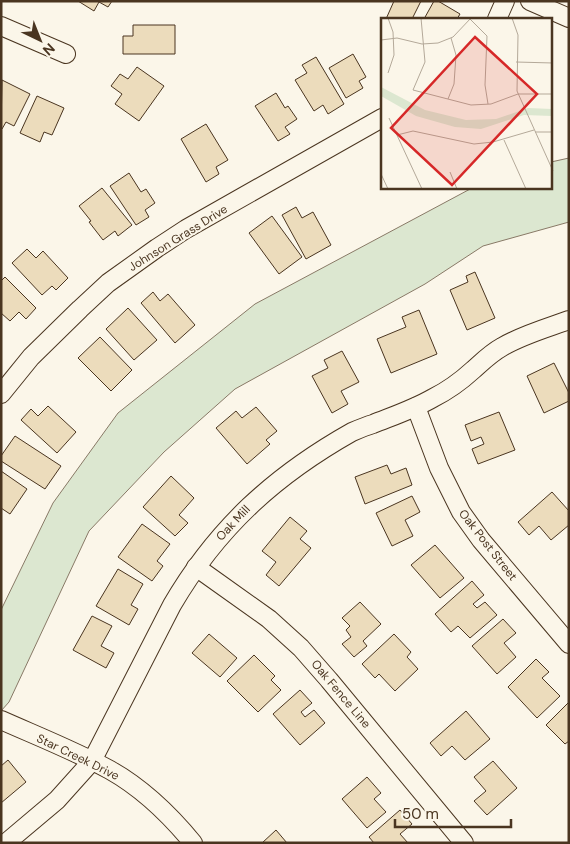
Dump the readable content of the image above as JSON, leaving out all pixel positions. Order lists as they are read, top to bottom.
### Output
{
  "streets": {
    "street": [
      "Johnson Grass Drive",
      "Oak Mill",
      "Oak Post Street",
      "Oak Fence Line",
      "Star Creek Drive"
    ]
  },
  "crossings": [
    ["Oak Mill", "Oak Post Street"],
    ["Oak Mill", "Oak Fence Line"],
    ["Oak Mill", "Star Creek Drive"]
  ],
  "scale_bar": "50 m",
  "north": "bottom right"
}
